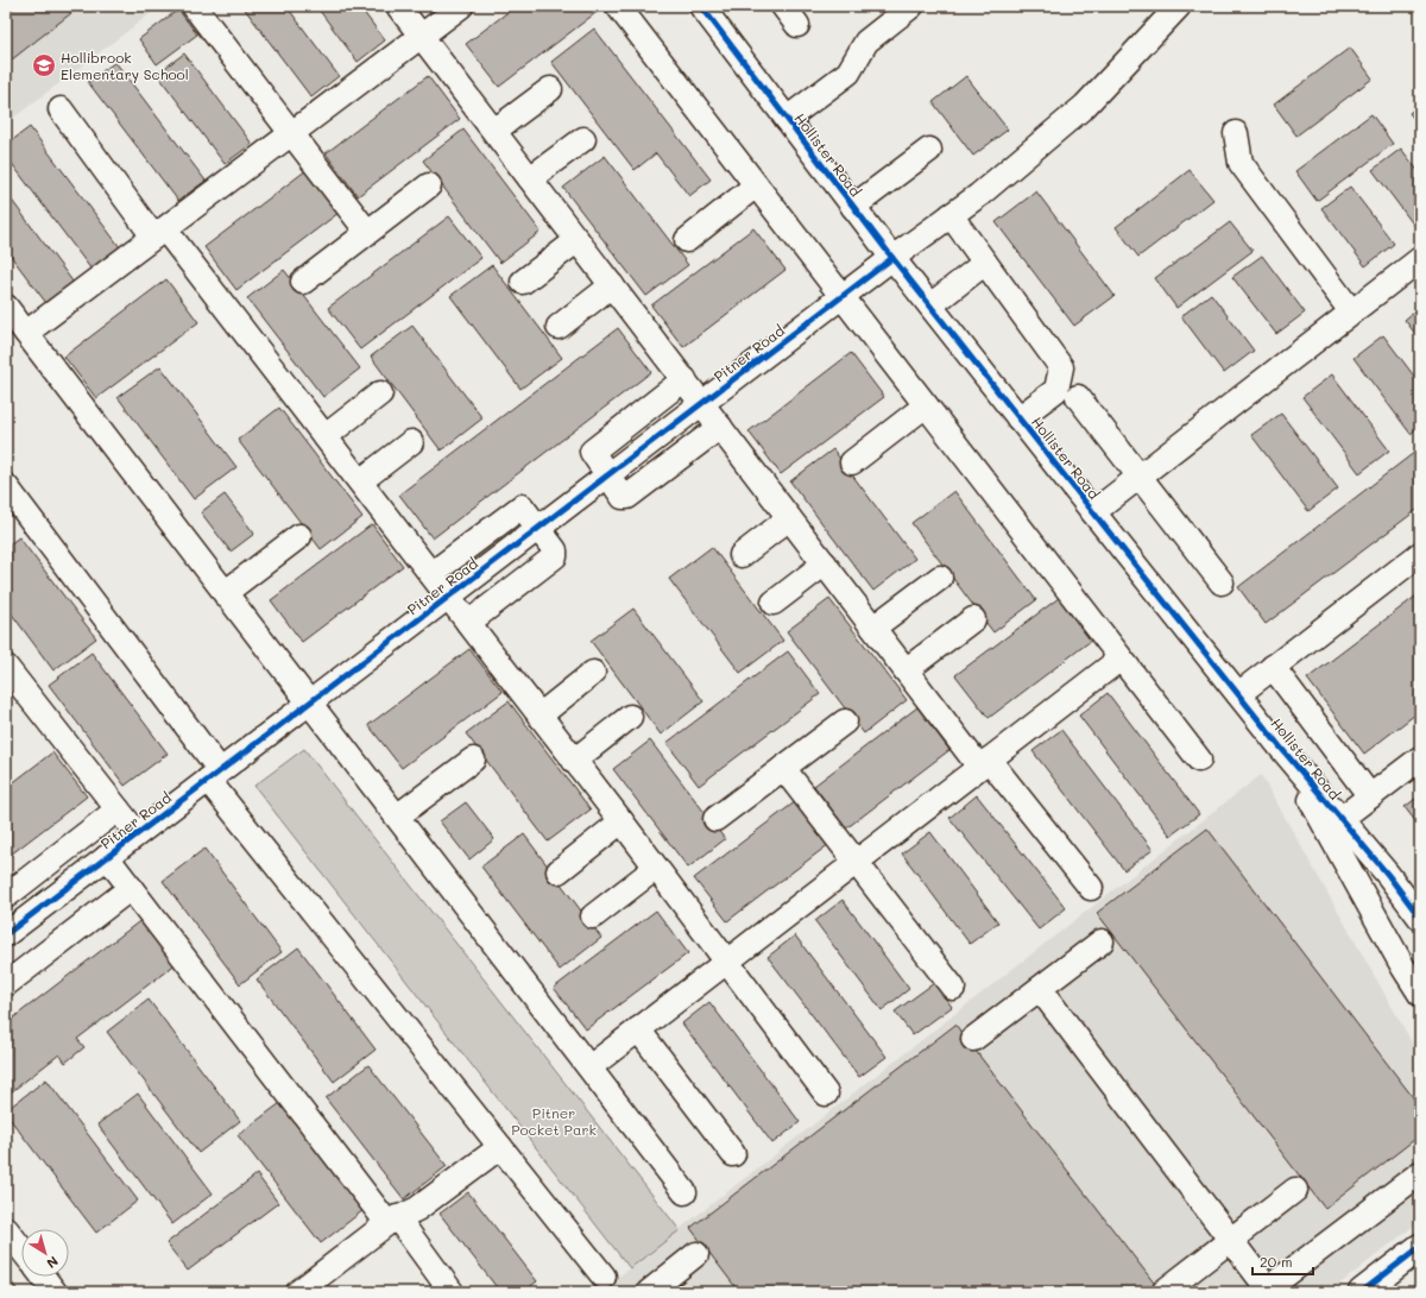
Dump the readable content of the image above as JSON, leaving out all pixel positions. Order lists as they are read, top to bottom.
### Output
{
  "streets": {
    "street": ["Hollister Road", "Pitner Road"]
  },
  "crossings": [
    ["Hollister Road", "Pitner Road"]
  ],
  "parks": ["Pitner Pocket Park"],
  "places": {
    "school or university": ["Hollibrook Elementary School"]
  },
  "scale_bar": "20 m",
  "north": "bottom right"
}
